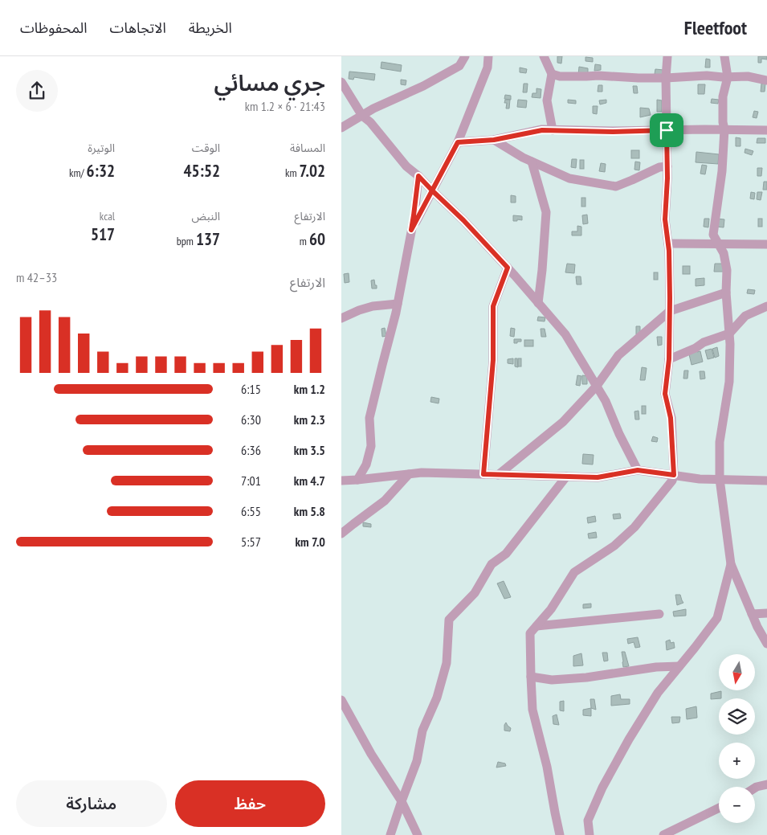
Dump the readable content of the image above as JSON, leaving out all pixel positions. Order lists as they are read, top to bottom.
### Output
{
  "north": "bottom",
  "page": {
    "header": "Fleetfoot",
    "nav": ["الخريطة", "الاتجاهات", "المحفوظات"],
    "heading": ["جري مسائي", "21:43 · 6 × 1.2 km"],
    "stats": [
      ["المسافة", "7.02 km"],
      ["الوقت", "45:52"],
      ["الوتيرة", "6:32 /km"],
      ["الارتفاع", "60 m"],
      ["النبض", "137 bpm"],
      ["kcal", "517"]
    ],
    "chart": ["الارتفاع", "33–42 m"],
    "list": [
      {
        "name": "1.2 km",
        "note": "6:15"
      },
      {
        "name": "2.3 km",
        "note": "6:30"
      },
      {
        "name": "3.5 km",
        "note": "6:36"
      },
      {
        "name": "4.7 km",
        "note": "7:01"
      },
      {
        "name": "5.8 km",
        "note": "6:55"
      },
      {
        "name": "7.0 km",
        "note": "5:57"
      }
    ],
    "map_buttons": ["+", "−"],
    "buttons": ["حفظ", "مشاركة"]
  }
}
